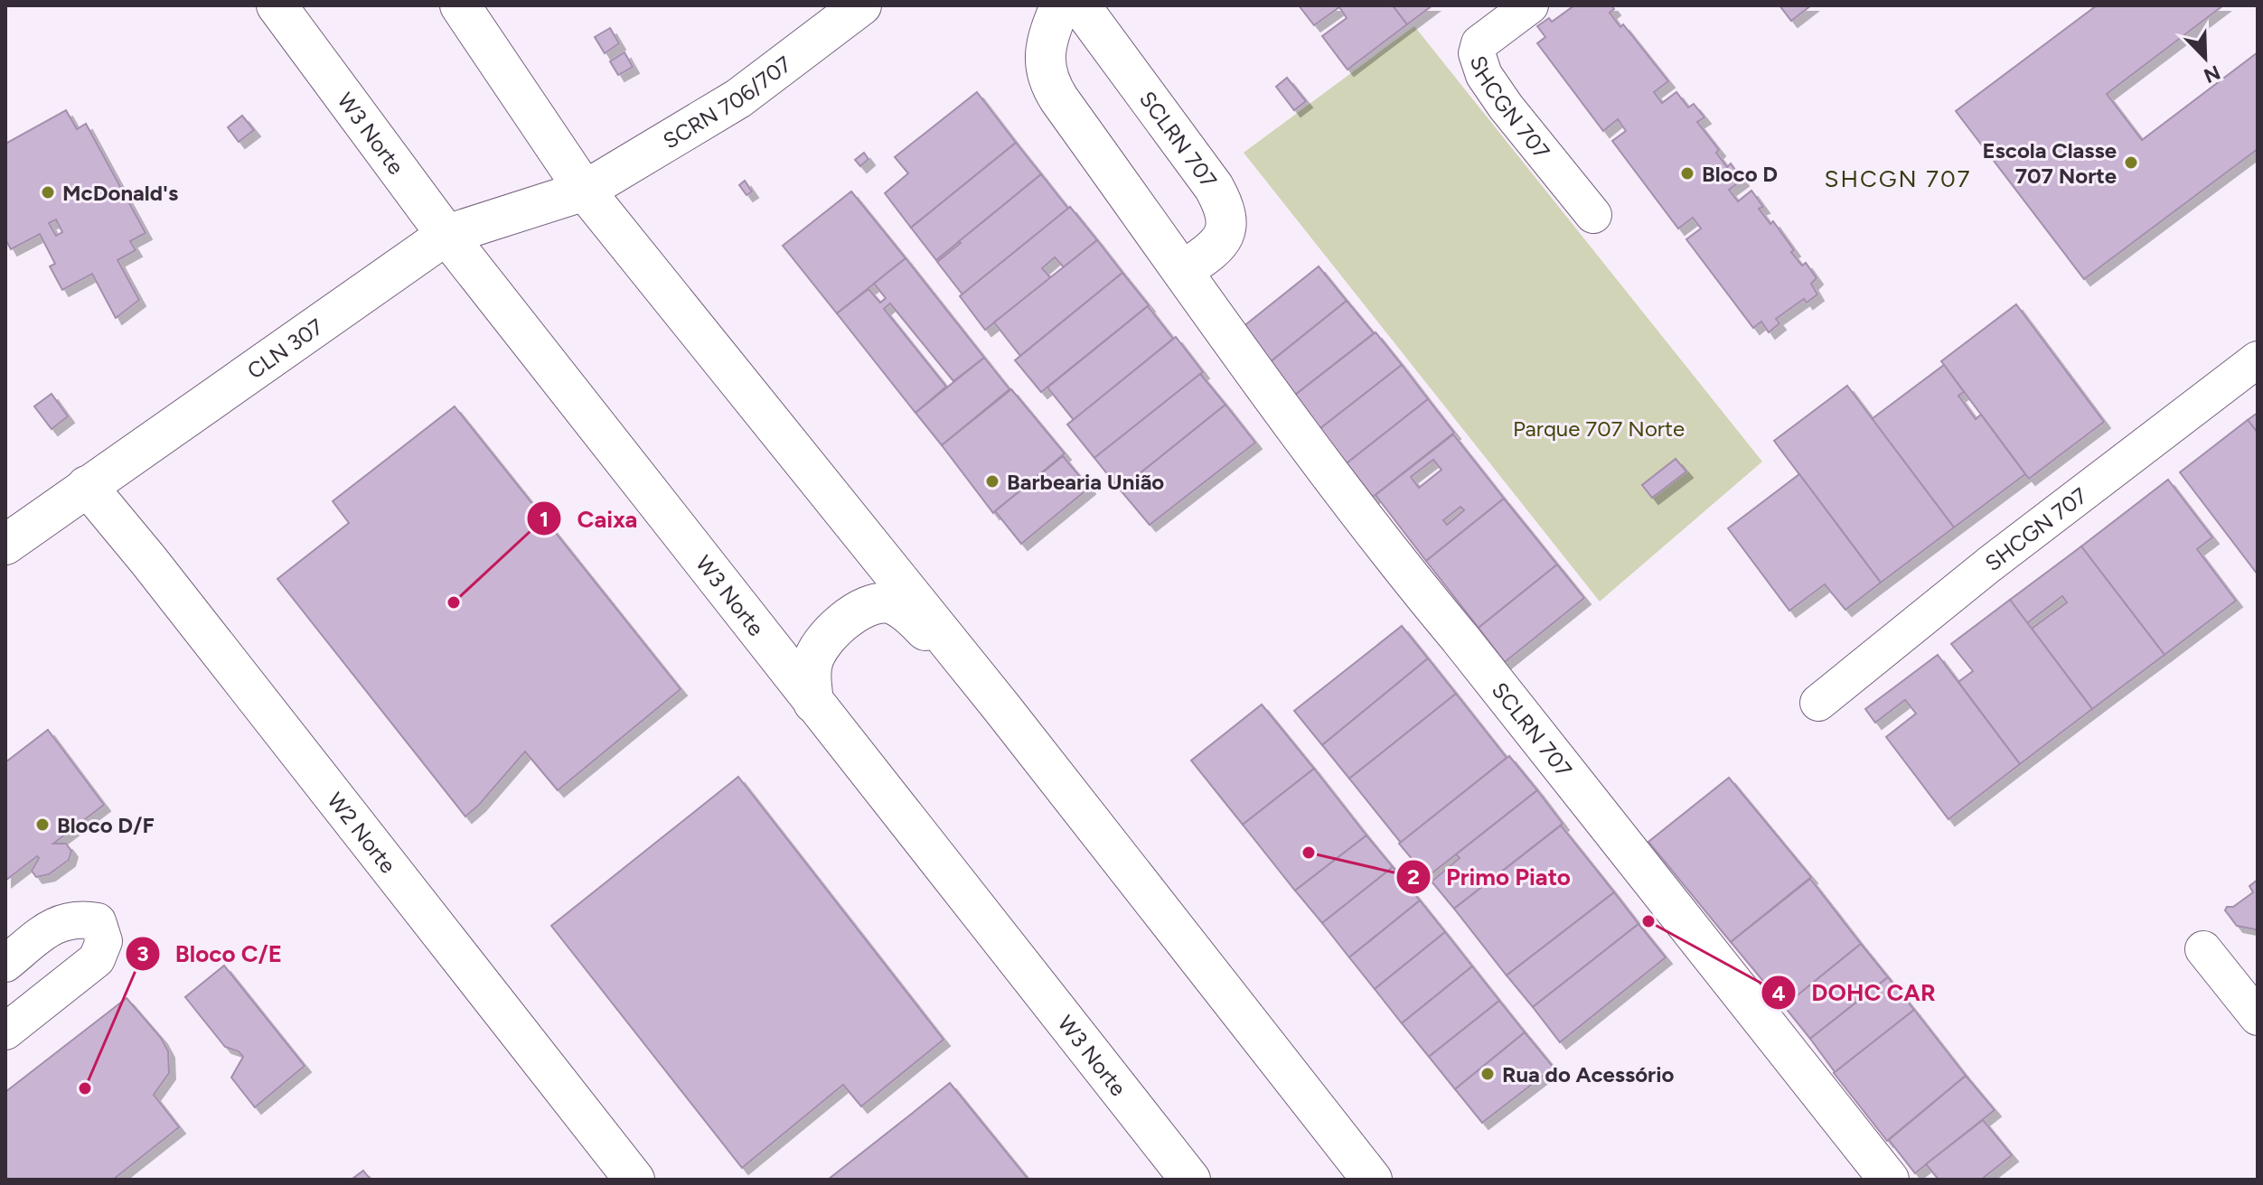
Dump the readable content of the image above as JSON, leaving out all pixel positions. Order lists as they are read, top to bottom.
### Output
{
  "streets": {
    "main road": [
      "SCRN 706/707",
      "W3 Norte",
      "SCLRN 707",
      "CLN 307",
      "W2 Norte"
    ],
    "street": ["SHCGN 707"]
  },
  "crossings": [
    ["SCRN 706/707", "CLN 307"],
    ["W3 Norte", "CLN 307"],
    ["CLN 307", "W2 Norte"]
  ],
  "districts": ["SHCGN 707"],
  "parks": ["Parque 707 Norte"],
  "places": [
    "Escola Classe 707 Norte",
    "Bloco D",
    "McDonald's",
    "Barbearia União",
    "Caixa",
    "Bloco D/F",
    "Primo Piato",
    "DOHC CAR",
    "Rua do Acessório",
    "Bloco C/E"
  ],
  "north": "bottom right"
}
